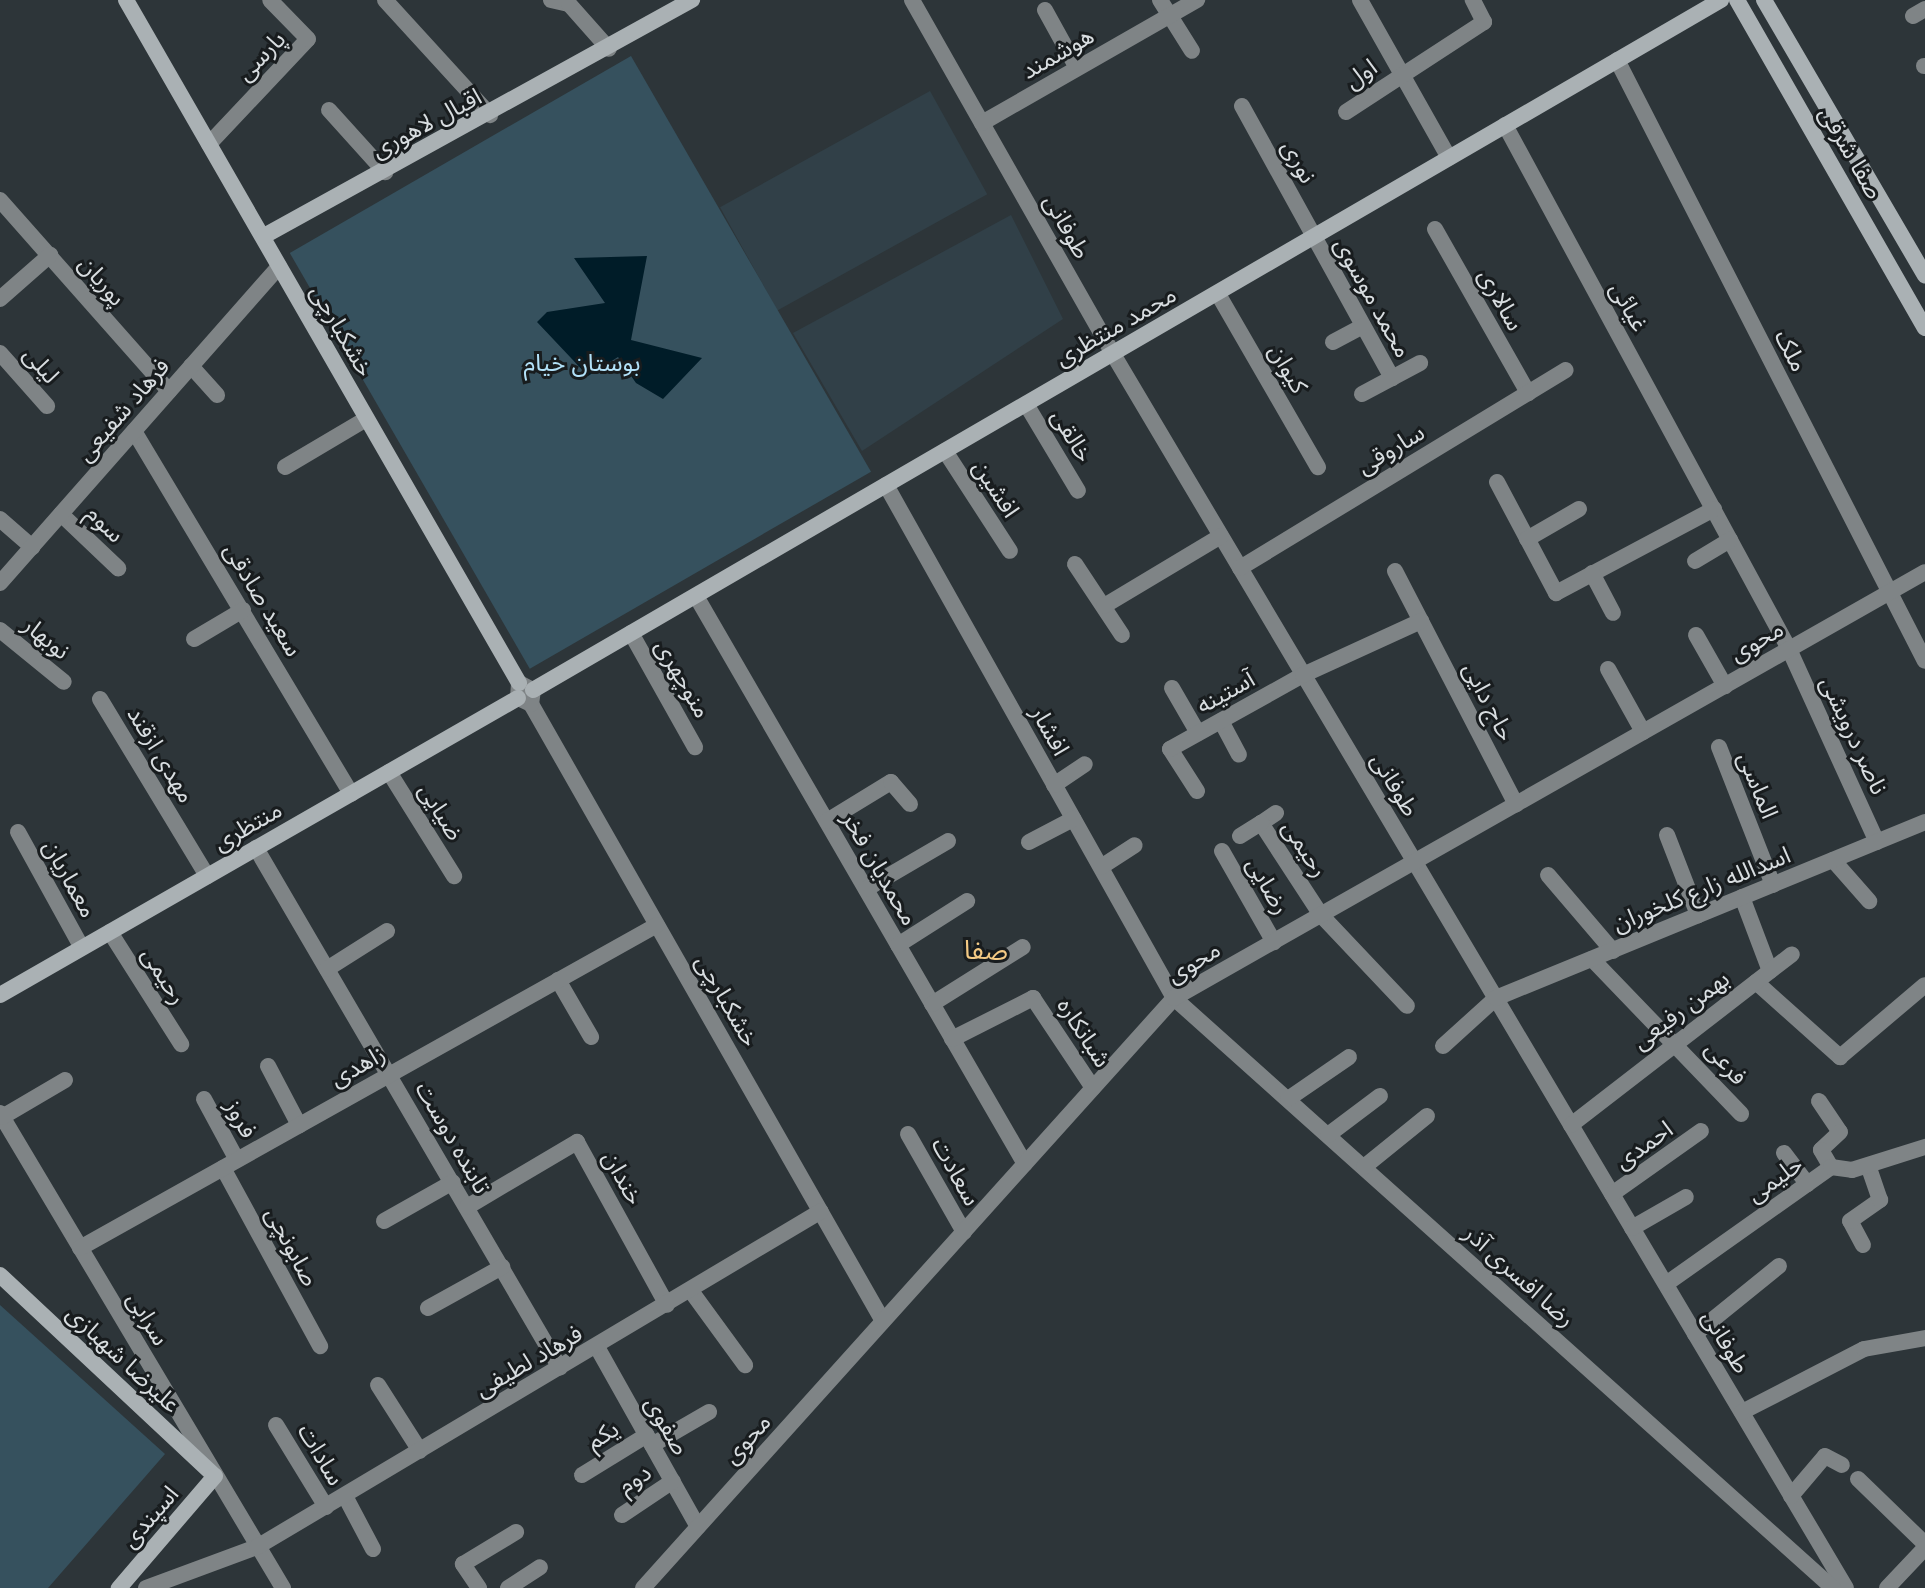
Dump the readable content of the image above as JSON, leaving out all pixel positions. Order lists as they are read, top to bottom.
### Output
{
  "streets": {
    "main road": [
      "اقبال لاهوری",
      "صفا شرقی",
      "محمد منتظری",
      "خشکبارچی",
      "منتظری",
      "علیرضا شهبازی",
      "اسپندی"
    ],
    "street": [
      "هوشمند",
      "پارسی",
      "اول",
      "نوری",
      "طوفانی",
      "پوریان",
      "محمد موسوی",
      "سالاری",
      "غیائی",
      "ملک",
      "لیلی",
      "کیوان",
      "فرهاد شفیعی",
      "خالقی",
      "ساروقی",
      "افشین",
      "سوم",
      "سعید صادقی",
      "نوبهار",
      "محوی",
      "منوچهری",
      "آستینه",
      "حاج دایی",
      "افشار",
      "ناصر درویشی",
      "مهدی ازقند",
      "الماسی",
      "ضیایی",
      "رحیمی",
      "محمدیان فخر",
      "معماریان",
      "رضایی",
      "اسدالله زارع کلخوران",
      "بهمن رفیعی",
      "شبانکاره",
      "فرعی",
      "زاهدی",
      "فروز",
      "تابنده دوست",
      "احمدی",
      "سعادت",
      "خندان",
      "حلیمی",
      "صابونچی",
      "رضا افسری آذر",
      "سرابی",
      "فرهاد لطیفی",
      "صفوی",
      "یکم",
      "سادات",
      "دوم"
    ]
  },
  "crossings": [
    ["هوشمند", "طوفانی"],
    ["پارسی", "خشکبارچی"],
    ["اقبال لاهوری", "خشکبارچی"],
    ["نوری", "محمد موسوی"],
    ["نوری", "محمد منتظری"],
    ["طوفانی", "محمد منتظری"],
    ["طوفانی", "ساروقی"],
    ["طوفانی", "محوی"],
    ["طوفانی", "آستینه"],
    ["طوفانی", "اسدالله زارع کلخوران"],
    ["طوفانی", "بهمن رفیعی"],
    ["طوفانی", "احمدی"],
    ["طوفانی", "حلیمی"],
    ["پوریان", "فرهاد شفیعی"],
    ["محمد موسوی", "محمد منتظری"],
    ["سالاری", "ساروقی"],
    ["غیائی", "محمد منتظری"],
    ["غیائی", "محوی"],
    ["غیائی", "ناصر درویشی"],
    ["محمد منتظری", "خشکبارچی"],
    ["محمد منتظری", "ملک"],
    ["محمد منتظری", "کیوان"],
    ["محمد منتظری", "خالقی"],
    ["محمد منتظری", "افشین"],
    ["محمد منتظری", "منوچهری"],
    ["محمد منتظری", "افشار"],
    ["محمد منتظری", "منتظری"],
    ["محمد منتظری", "محمدیان فخر"],
    ["خشکبارچی", "فرهاد شفیعی"],
    ["خشکبارچی", "محوی"],
    ["خشکبارچی", "منتظری"],
    ["خشکبارچی", "زاهدی"],
    ["خشکبارچی", "فرهاد لطیفی"],
    ["ملک", "محوی"],
    ["فرهاد شفیعی", "سوم"],
    ["فرهاد شفیعی", "سعید صادقی"],
    ["سعید صادقی", "منتظری"],
    ["محوی", "حاج دایی"],
    ["محوی", "افشار"],
    ["محوی", "ناصر درویشی"],
    ["محوی", "رحیمی"],
    ["محوی", "محمدیان فخر"],
    ["محوی", "رضایی"],
    ["محوی", "شبانکاره"],
    ["محوی", "سعادت"],
    ["محوی", "رضا افسری آذر"],
    ["محوی", "صفوی"],
    ["افشار", "رضا افسری آذر"],
    ["ناصر درویشی", "اسدالله زارع کلخوران"],
    ["مهدی ازقند", "منتظری"],
    ["الماسی", "اسدالله زارع کلخوران"],
    ["ضیایی", "منتظری"],
    ["منتظری", "رحیمی"],
    ["منتظری", "معماریان"],
    ["منتظری", "تابنده دوست"],
    ["محمدیان فخر", "شبانکاره"],
    ["اسدالله زارع کلخوران", "فرعی"],
    ["بهمن رفیعی", "فرعی"],
    ["زاهدی", "فروز"],
    ["زاهدی", "تابنده دوست"],
    ["زاهدی", "صابونچی"],
    ["زاهدی", "سرابی"],
    ["فروز", "صابونچی"],
    ["تابنده دوست", "خندان"],
    ["تابنده دوست", "فرهاد لطیفی"],
    ["خندان", "فرهاد لطیفی"],
    ["سرابی", "علیرضا شهبازی"],
    ["سرابی", "فرهاد لطیفی"],
    ["سرابی", "اسپندی"],
    ["علیرضا شهبازی", "اسپندی"],
    ["فرهاد لطیفی", "صفوی"],
    ["فرهاد لطیفی", "سادات"],
    ["صفوی", "یکم"],
    ["صفوی", "دوم"]
  ],
  "districts": ["صفا"],
  "parks": ["بوستان خیام"]
}
